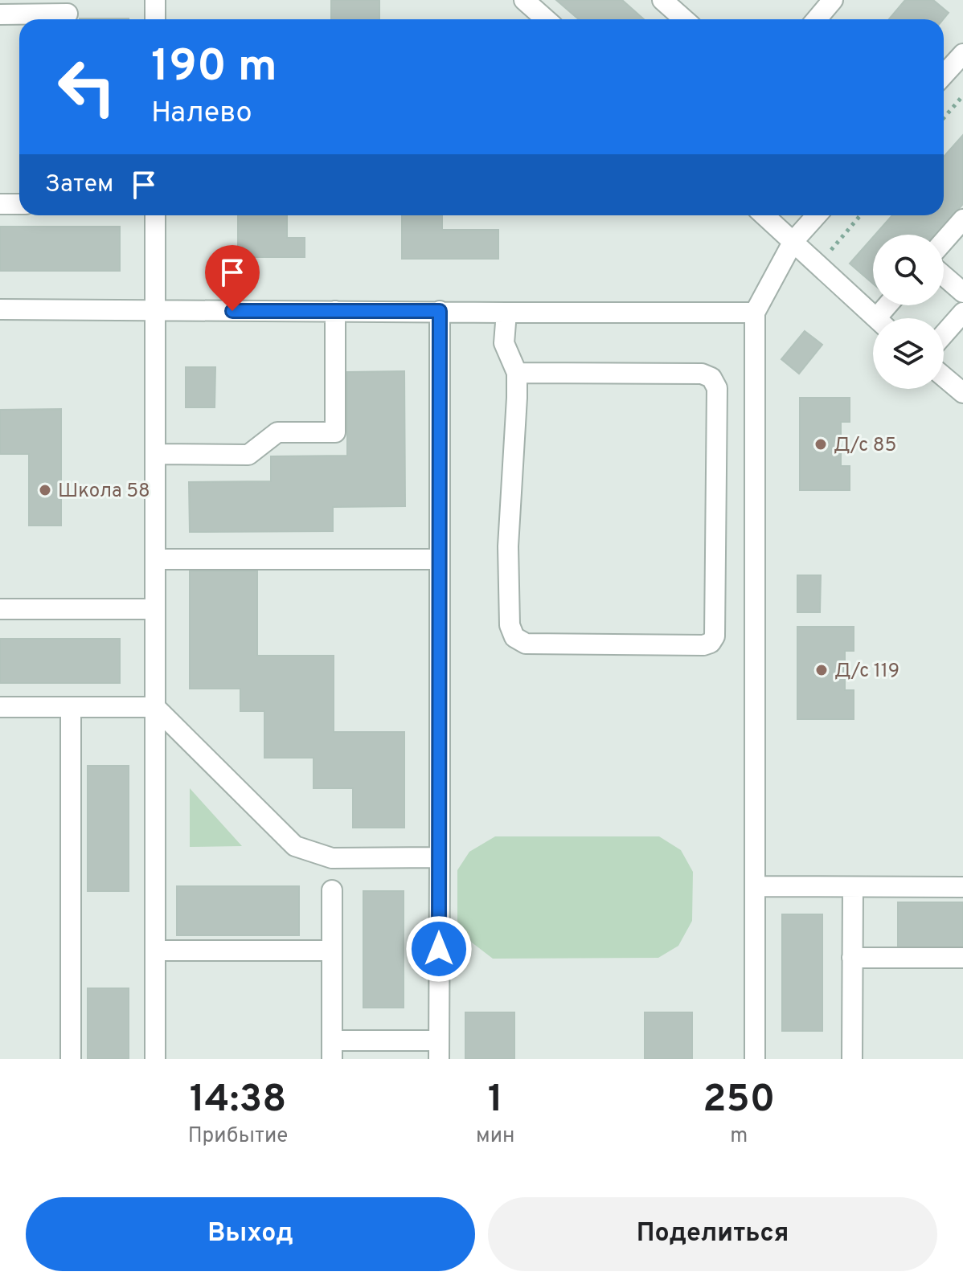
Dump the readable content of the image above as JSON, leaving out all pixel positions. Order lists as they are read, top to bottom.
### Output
{
  "places": ["Д/с 85", "Школа 58", "Д/с 119"],
  "page": {
    "turn": ["190 m", "Налево"],
    "then": "Затем",
    "eta": [
      "14:38",
      "Прибытие",
      "1",
      "мин",
      "250",
      "m"
    ],
    "buttons": ["Выход", "Поделиться"]
  }
}
